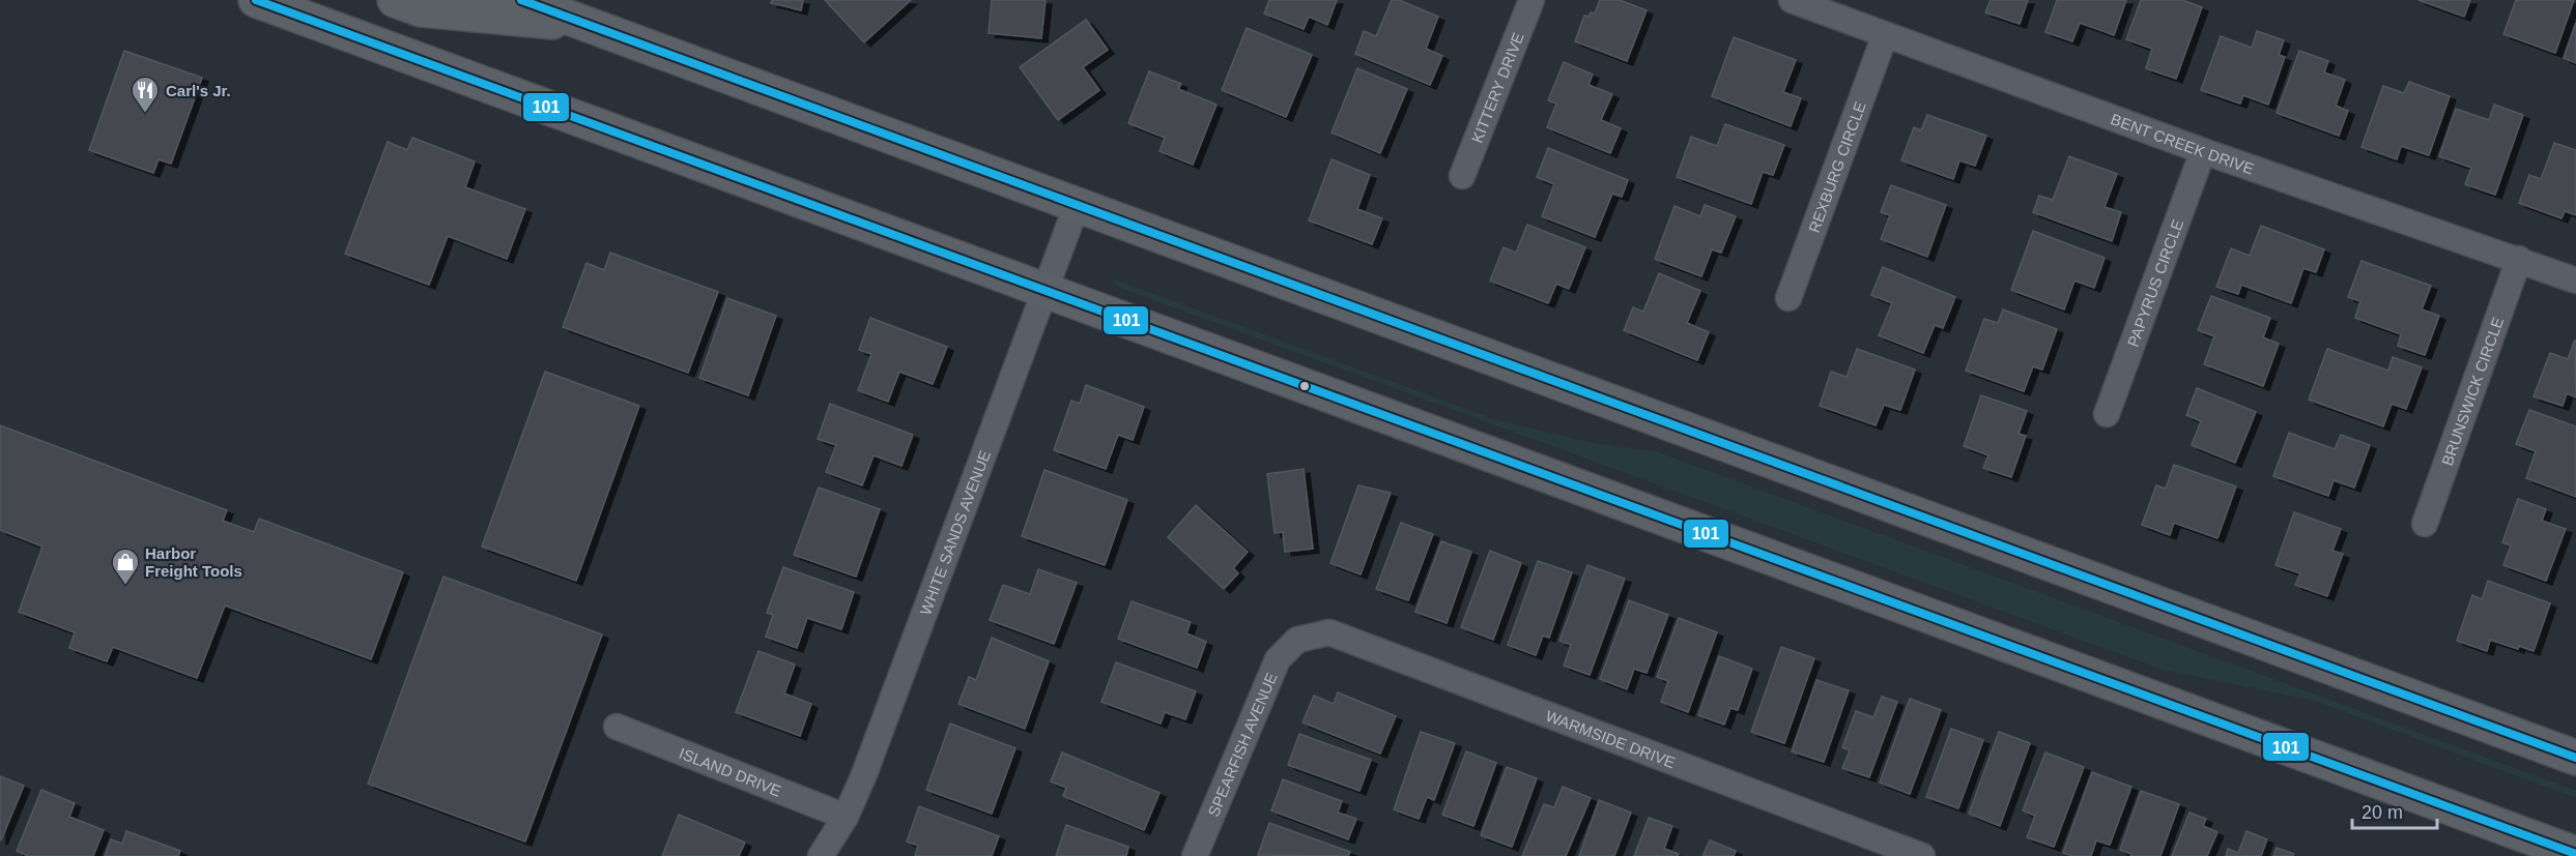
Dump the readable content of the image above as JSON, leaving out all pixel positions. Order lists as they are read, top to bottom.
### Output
{
  "streets": {
    "street": [
      "KITTERY DRIVE",
      "BENT CREEK DRIVE",
      "REXBURG CIRCLE",
      "PAPYRUS CIRCLE",
      "BRUNSWICK CIRCLE",
      "WHITE SANDS AVENUE",
      "WARMSIDE DRIVE",
      "SPEARFISH AVENUE",
      "ISLAND DRIVE"
    ]
  },
  "crossings": [
    ["BENT CREEK DRIVE", "REXBURG CIRCLE"],
    ["BENT CREEK DRIVE", "PAPYRUS CIRCLE"],
    ["BENT CREEK DRIVE", "BRUNSWICK CIRCLE"],
    ["WHITE SANDS AVENUE", "ISLAND DRIVE"],
    ["WARMSIDE DRIVE", "SPEARFISH AVENUE"]
  ],
  "places": {
    "restaurant": ["Carl's Jr."],
    "shop": ["Harbor Freight Tools"]
  },
  "lines": ["transit line 101"],
  "scale_bar": "20 m"
}
